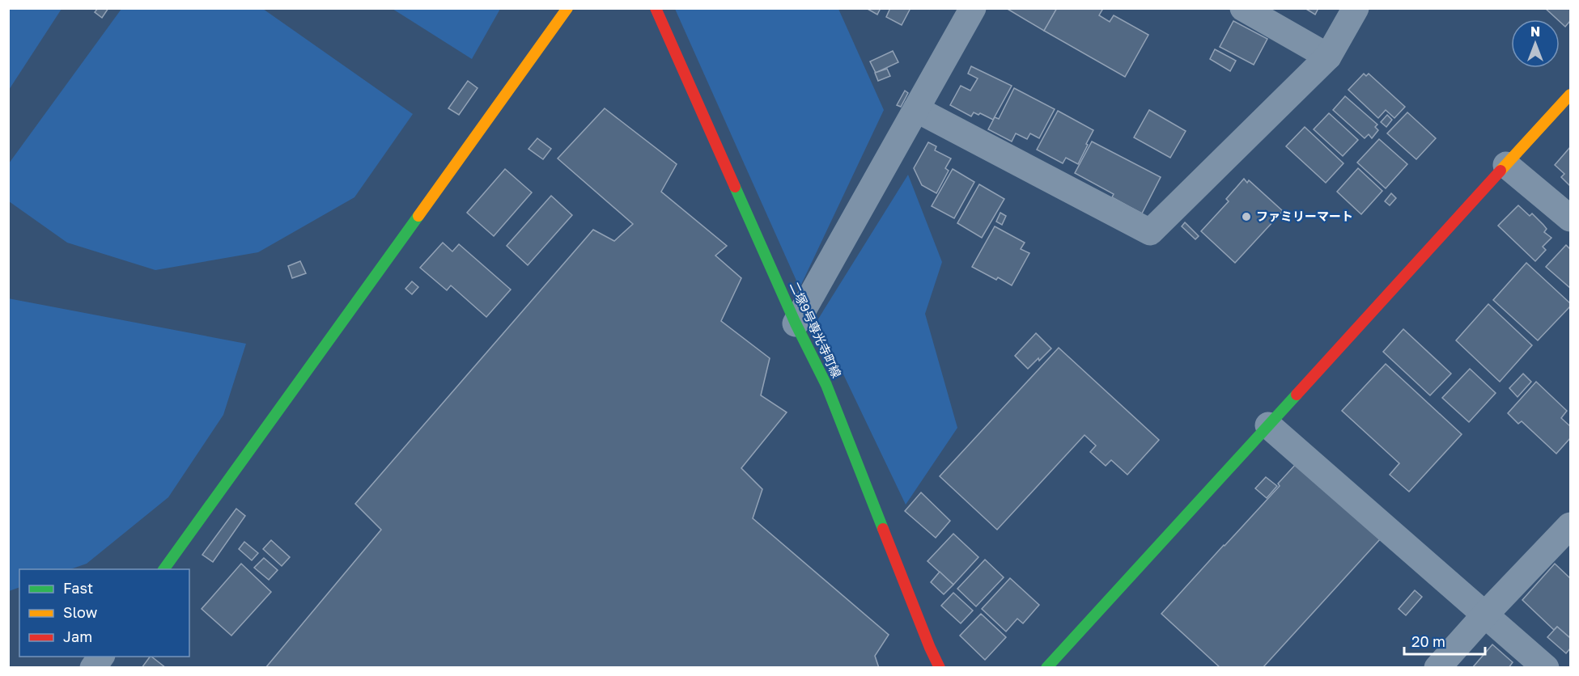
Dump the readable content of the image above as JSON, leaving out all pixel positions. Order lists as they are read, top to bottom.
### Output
{
  "streets": {
    "street": ["二塚9号専光寺町線"]
  },
  "places": ["ファミリーマート"],
  "legend": ["Fast", "Slow", "Jam"],
  "scale_bar": "20 m",
  "north": "top"
}
